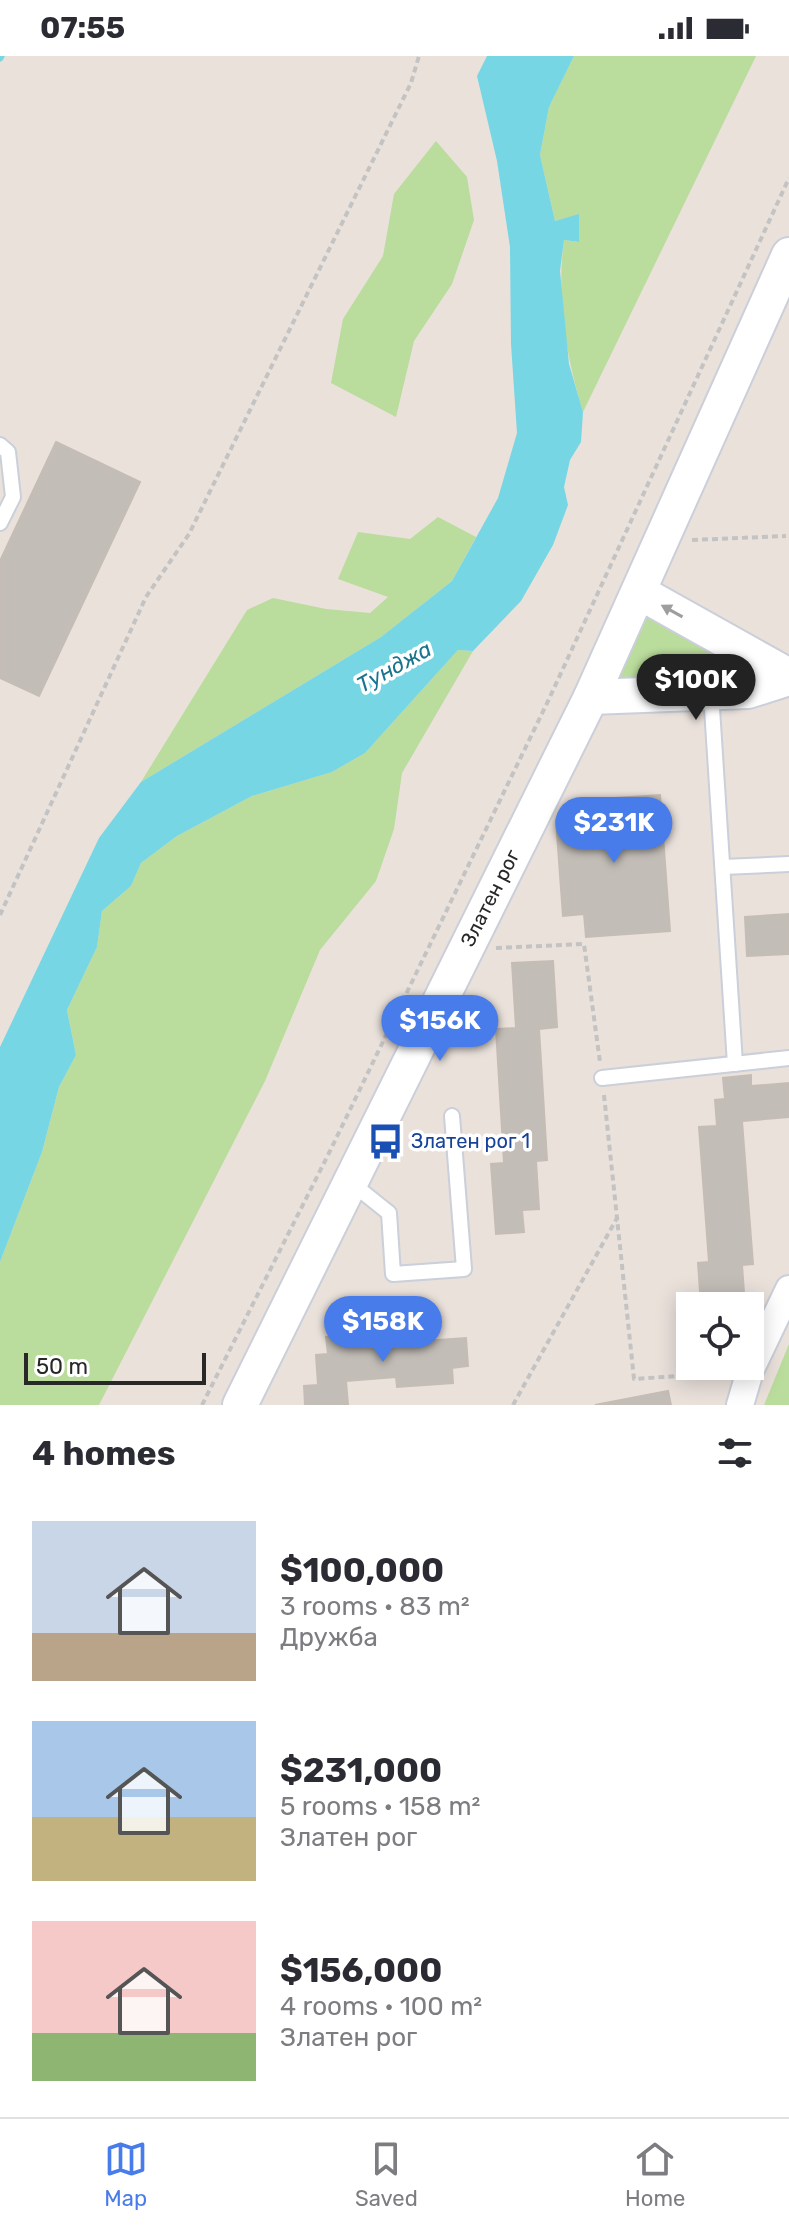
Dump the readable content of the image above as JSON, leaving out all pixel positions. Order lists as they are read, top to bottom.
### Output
{
  "streets": {
    "street": ["Златен рог"]
  },
  "water": ["Тунджа"],
  "places": {
    "bus stop": ["Златен рог 1"]
  },
  "scale_bar": "50 m",
  "page": {
    "status": "07:55",
    "price": [
      "$100K",
      "$231K",
      "$156K",
      "$158K"
    ],
    "scale": "50 m",
    "heading": "4 homes",
    "list": [
      {
        "name": "$100,000",
        "note": "3 rooms · 83 m² · Дружба"
      },
      {
        "name": "$231,000",
        "note": "5 rooms · 158 m² · Златен рог"
      },
      {
        "name": "$156,000",
        "note": "4 rooms · 100 m² · Златен рог"
      }
    ],
    "tabs": ["Map", "Saved", "Home"]
  }
}
